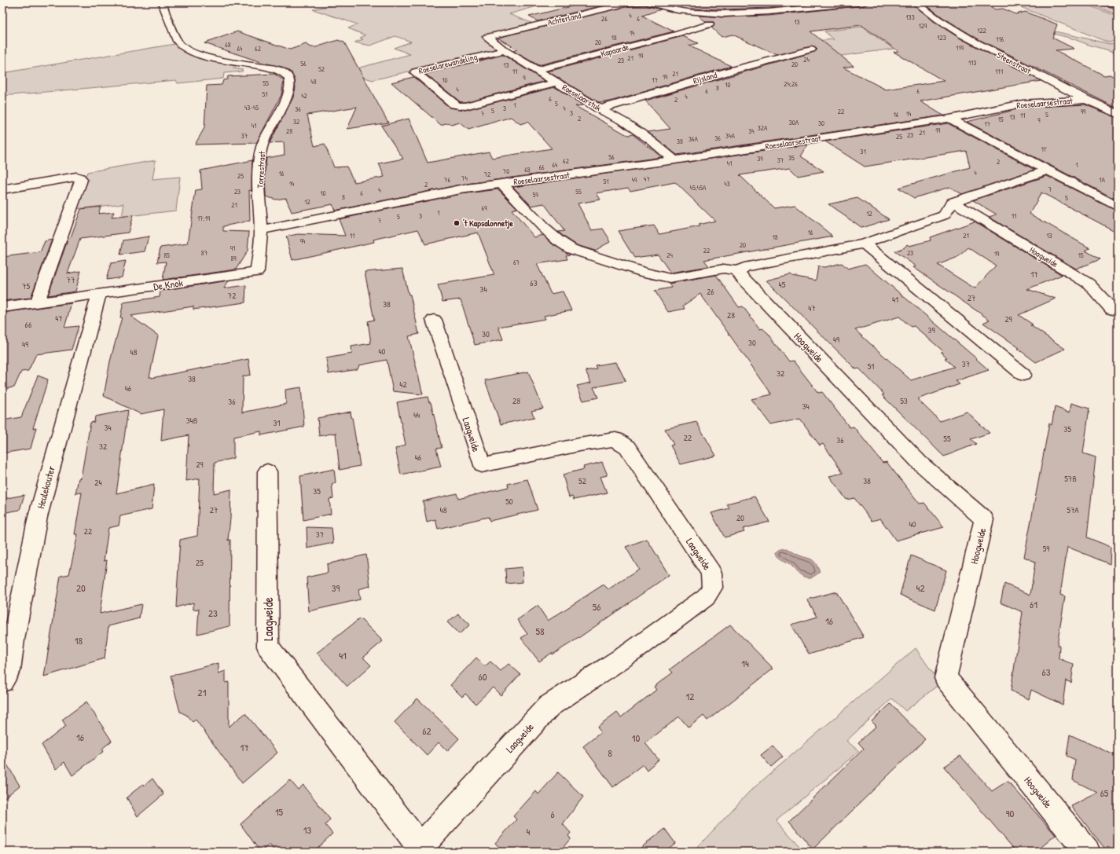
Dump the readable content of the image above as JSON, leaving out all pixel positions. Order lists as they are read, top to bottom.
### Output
{
  "streets": {
    "street": [
      "Achterland",
      "Kapaarde",
      "Steenstraat",
      "Roeselarewandeling",
      "Rijsland",
      "Roeselaarstuk",
      "Roeselaarsestraat",
      "Torrestraat",
      "Hoogweide",
      "De Knok",
      "Laagweide",
      "Heulekouter"
    ]
  },
  "crossings": [
    ["Achterland", "Roeselaarstuk"],
    ["Kapaarde", "Roeselaarstuk"],
    ["Steenstraat", "Roeselaarsestraat"],
    ["Roeselarewandeling", "Roeselaarstuk"],
    ["Rijsland", "Roeselaarstuk"],
    ["Roeselaarstuk", "Roeselaarsestraat"],
    ["Roeselaarsestraat", "Torrestraat"],
    ["Roeselaarsestraat", "Hoogweide"],
    ["Roeselaarsestraat", "De Knok"],
    ["Torrestraat", "De Knok"],
    ["De Knok", "Heulekouter"]
  ],
  "places": ["'t Kapsalonnetje"],
  "house_numbers": [
    "4",
    "133",
    "26",
    "6",
    "13",
    "129",
    "122",
    "14",
    "18",
    "123",
    "116",
    "20",
    "68",
    "119",
    "64",
    "62",
    "19",
    "21",
    "24",
    "23",
    "113",
    "56",
    "20",
    "13",
    "52",
    "11",
    "111",
    "21",
    "19",
    "9",
    "10",
    "17",
    "48",
    "55",
    "24;26",
    "10",
    "8",
    "4",
    "6",
    "6",
    "51",
    "42",
    "4",
    "6",
    "2",
    "5",
    "1",
    "43-45",
    "3",
    "4",
    "36",
    "5",
    "22",
    "99",
    "3",
    "7",
    "14",
    "16",
    "5",
    "11",
    "13",
    "2",
    "15",
    "9",
    "32",
    "30A",
    "30",
    "17",
    "41",
    "32A",
    "19",
    "28",
    "34",
    "21",
    "23",
    "37",
    "34A",
    "25",
    "36",
    "36A",
    "38",
    "1Y",
    "31",
    "56",
    "35",
    "39",
    "37",
    "62",
    "2",
    "41",
    "64",
    "1",
    "66",
    "68",
    "70",
    "4",
    "16",
    "72",
    "25",
    "74",
    "47",
    "76",
    "49",
    "1A",
    "51",
    "14",
    "43",
    "2",
    "45;45A",
    "7",
    "4",
    "23",
    "55",
    "10",
    "6",
    "59",
    "8",
    "5",
    "12",
    "21",
    "69",
    "1",
    "12",
    "3",
    "11",
    "5",
    "17;19",
    "7",
    "16",
    "11",
    "21",
    "13",
    "18",
    "94",
    "20",
    "91",
    "22",
    "87",
    "23",
    "19",
    "85",
    "24",
    "15",
    "89",
    "67",
    "17",
    "77",
    "63",
    "45",
    "75",
    "34",
    "26",
    "72",
    "27",
    "41",
    "38",
    "47",
    "28",
    "47",
    "29",
    "66",
    "39",
    "30",
    "49",
    "30",
    "49",
    "40",
    "48",
    "37",
    "51",
    "32",
    "38",
    "42",
    "46",
    "28",
    "53",
    "36",
    "34",
    "44",
    "34B",
    "31",
    "34",
    "35",
    "22",
    "55",
    "36",
    "32",
    "46",
    "29",
    "57B",
    "52",
    "38",
    "24",
    "35",
    "50",
    "27",
    "48",
    "57A",
    "20",
    "40",
    "22",
    "37",
    "59",
    "25",
    "20",
    "39",
    "42",
    "61",
    "56",
    "23",
    "16",
    "58",
    "18",
    "41",
    "14",
    "63",
    "60",
    "21",
    "12",
    "62",
    "16",
    "10",
    "17",
    "8",
    "65",
    "15",
    "90",
    "6",
    "13",
    "4"
  ]
}
